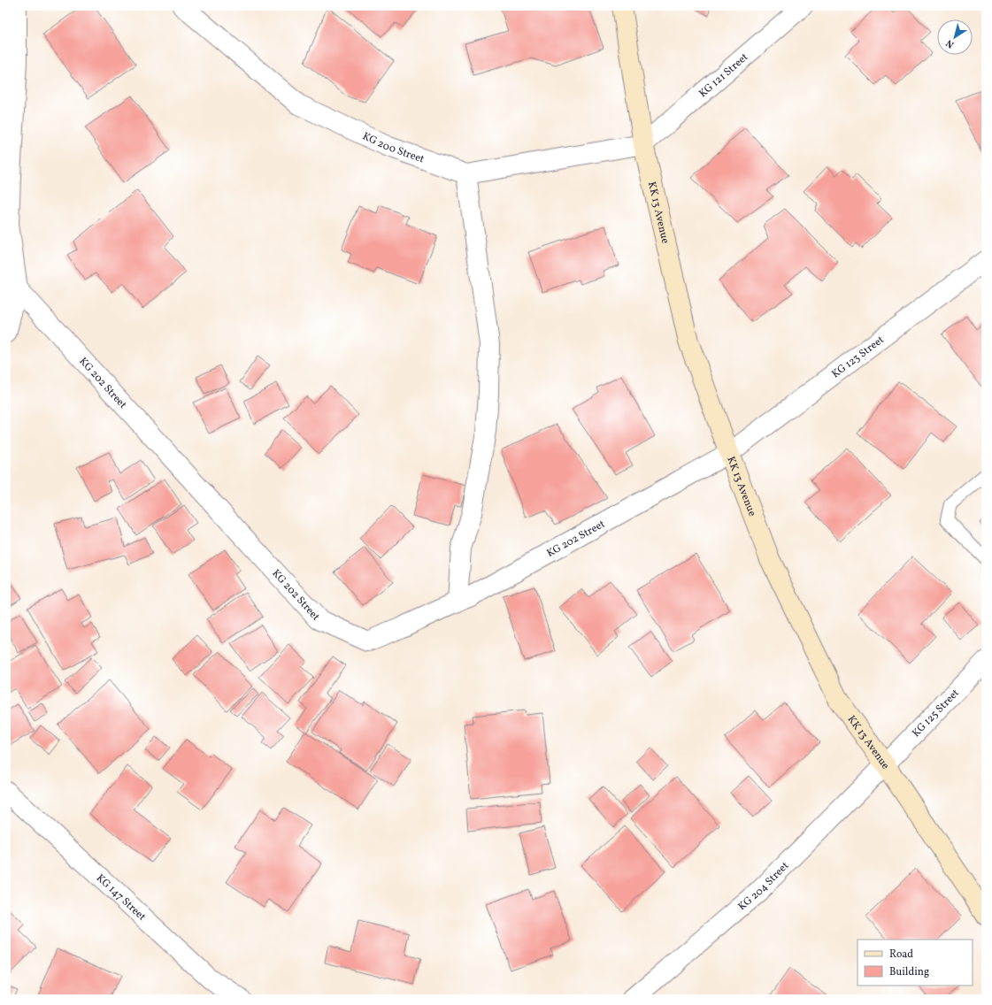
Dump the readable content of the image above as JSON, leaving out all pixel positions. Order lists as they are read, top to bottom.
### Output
{
  "streets": {
    "main road": ["KK 13 Avenue"],
    "street": [
      "KG 121 Street",
      "KG 200 Street",
      "KG 123 Street",
      "KG 202 Street",
      "KG 125 Street",
      "KG 204 Street",
      "KG 147 Street"
    ]
  },
  "crossings": [
    ["KG 121 Street", "KG 200 Street"],
    ["KG 121 Street", "KK 13 Avenue"],
    ["KG 200 Street", "KK 13 Avenue"],
    ["KK 13 Avenue", "KG 123 Street"],
    ["KK 13 Avenue", "KG 202 Street"],
    ["KK 13 Avenue", "KG 125 Street"],
    ["KK 13 Avenue", "KG 204 Street"],
    ["KG 123 Street", "KG 202 Street"],
    ["KG 125 Street", "KG 204 Street"]
  ],
  "legend": ["Road", "Building"],
  "north": "bottom left"
}
